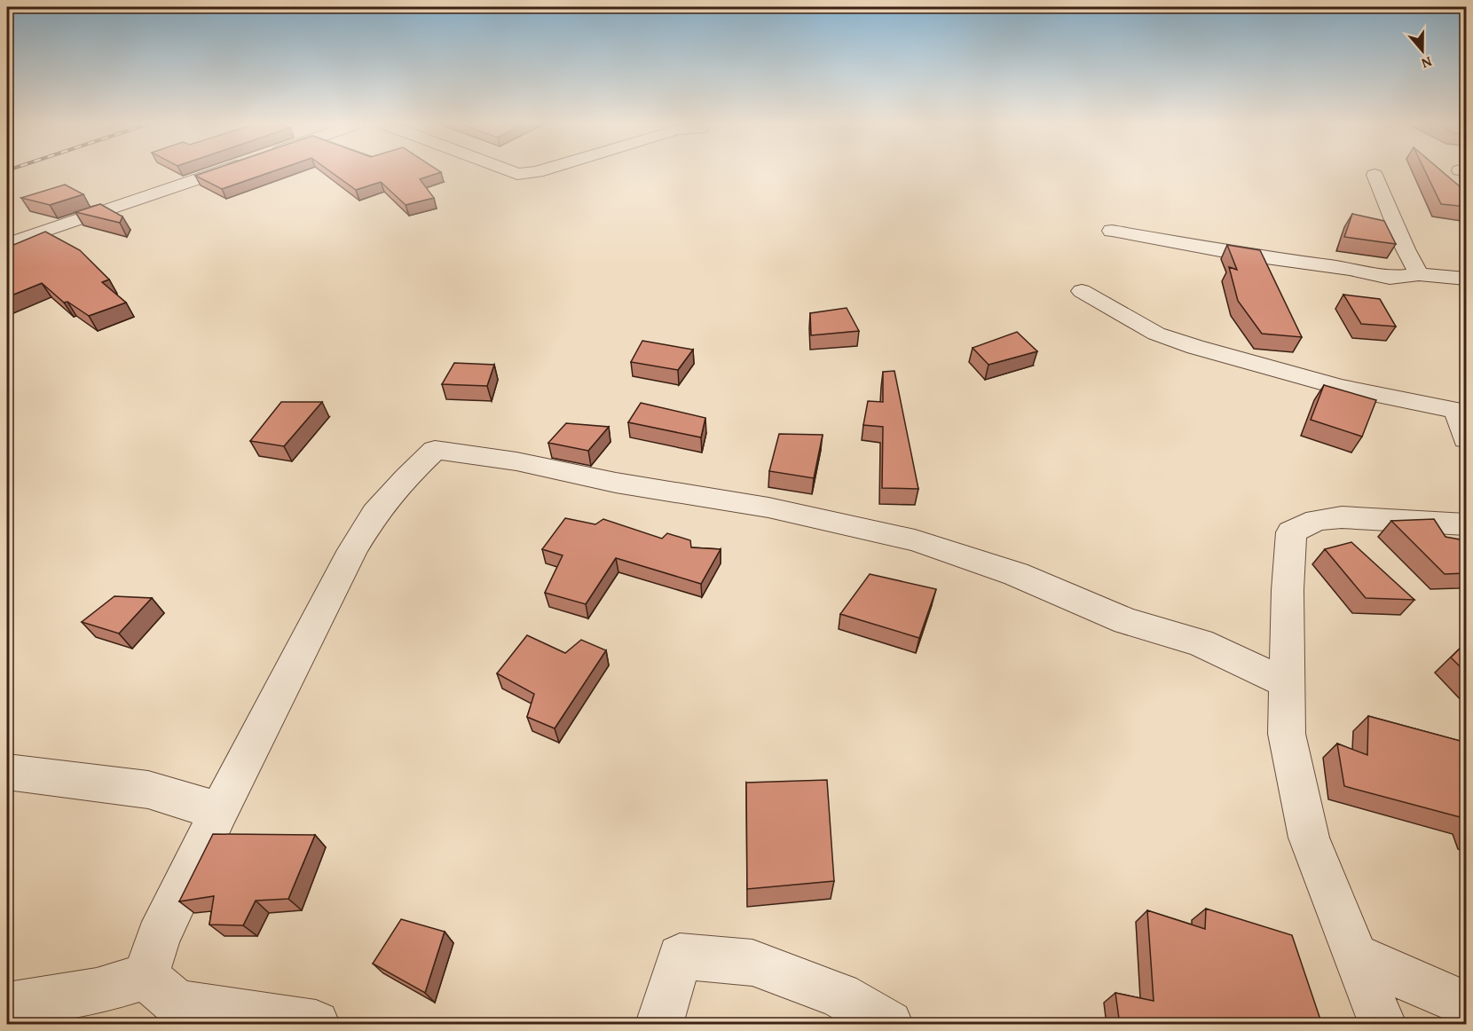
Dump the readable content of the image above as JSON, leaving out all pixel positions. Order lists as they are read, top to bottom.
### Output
{
  "north": "bottom"
}
